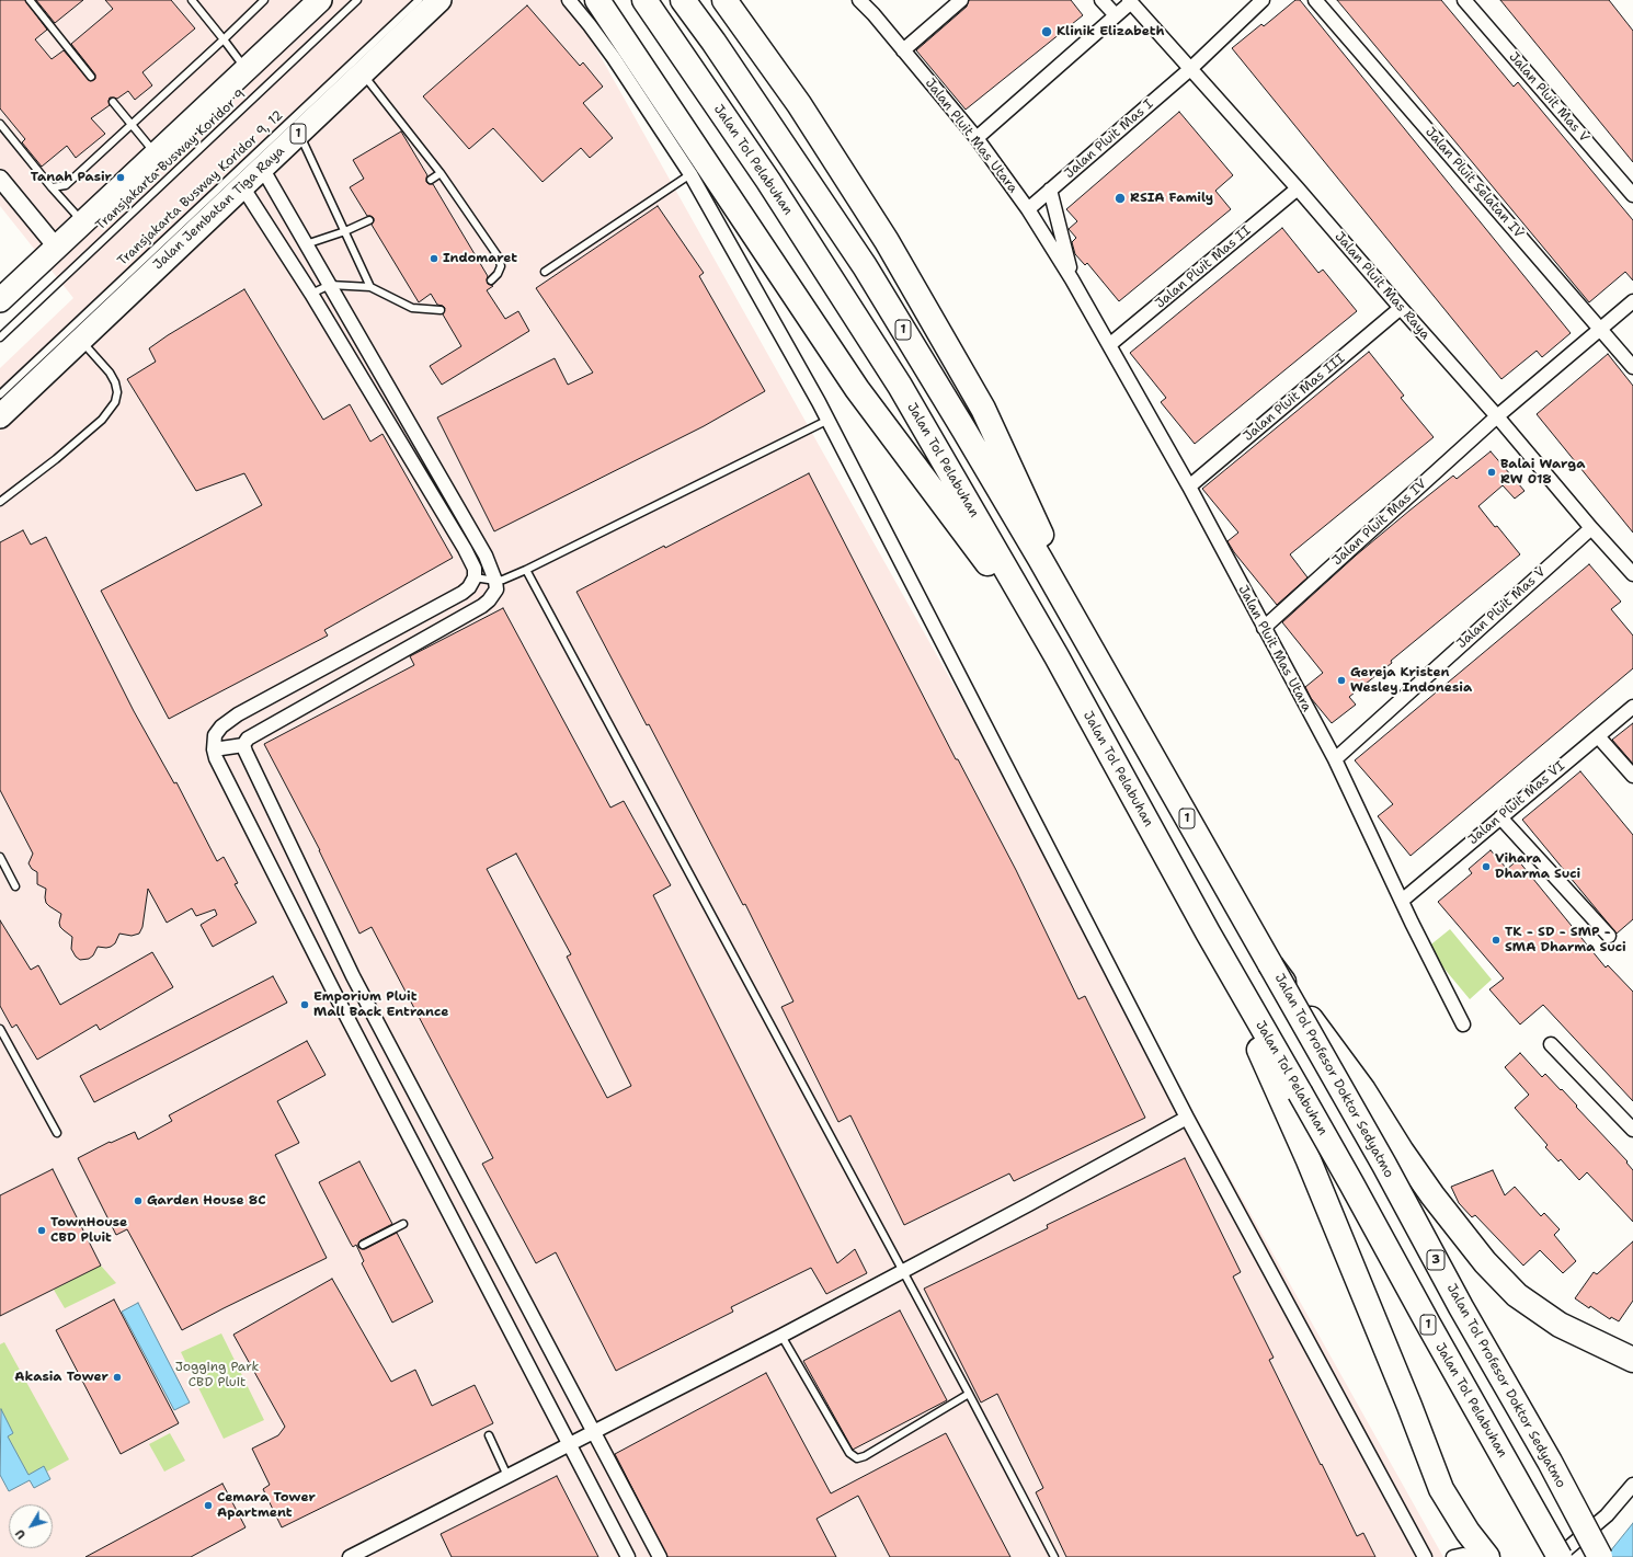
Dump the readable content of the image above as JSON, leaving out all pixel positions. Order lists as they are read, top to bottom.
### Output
{
  "streets": {
    "highway": [
      "1",
      "Jalan Tol Pelabuhan",
      "Jalan Jembatan Tiga Raya",
      "Jalan Tol Profesor Doktor Sedyatmo",
      "3"
    ],
    "street": [
      "Jalan Pluit Mas V",
      "Jalan Pluit Mas Utara",
      "Jalan Pluit Mas I",
      "Jalan Pluit Selatan IV",
      "Jalan Pluit Mas II",
      "Jalan Pluit Mas Raya",
      "Jalan Pluit Mas III",
      "Jalan Pluit Mas IV",
      "Jalan Pluit Mas VI"
    ],
    "lane": ["Transjakarta Busway Koridor 9", "Transjakarta Busway Koridor 9, 12"]
  },
  "crossings": [
    ["Jalan Pluit Mas V", "Jalan Pluit Mas Utara"],
    ["Jalan Pluit Mas V", "Jalan Pluit Mas Raya"],
    ["1", "Jalan Tol Profesor Doktor Sedyatmo"],
    ["Jalan Pluit Mas Utara", "Jalan Pluit Mas I"],
    ["Jalan Pluit Mas Utara", "Jalan Pluit Mas II"],
    ["Jalan Pluit Mas Utara", "Jalan Pluit Mas III"],
    ["Jalan Pluit Mas Utara", "Jalan Pluit Mas IV"],
    ["Jalan Pluit Mas Utara", "Jalan Pluit Mas VI"],
    ["Jalan Pluit Mas I", "Jalan Pluit Mas Raya"],
    ["Jalan Pluit Selatan IV", "Jalan Pluit Mas IV"],
    ["Jalan Pluit Mas II", "Jalan Pluit Mas Raya"],
    ["Jalan Pluit Mas Raya", "Jalan Pluit Mas III"],
    ["Jalan Pluit Mas Raya", "Jalan Pluit Mas IV"]
  ],
  "parks": ["Jogging Park CBD Pluit"],
  "places": [
    "Klinik Elizabeth",
    "Tanah Pasir",
    "RSIA Family",
    "Indomaret",
    "Balai Warga RW 018",
    "Gereja Kristen Wesley Indonesia",
    "Vihara Dharma Suci",
    "TK - SD - SMP - SMA Dharma Suci",
    "Emporium Pluit Mall Back Entrance",
    "Garden House 8C",
    "TownHouse CBD Pluit",
    "Akasia Tower",
    "Cemara Tower Apartment"
  ],
  "north": "bottom left"
}
